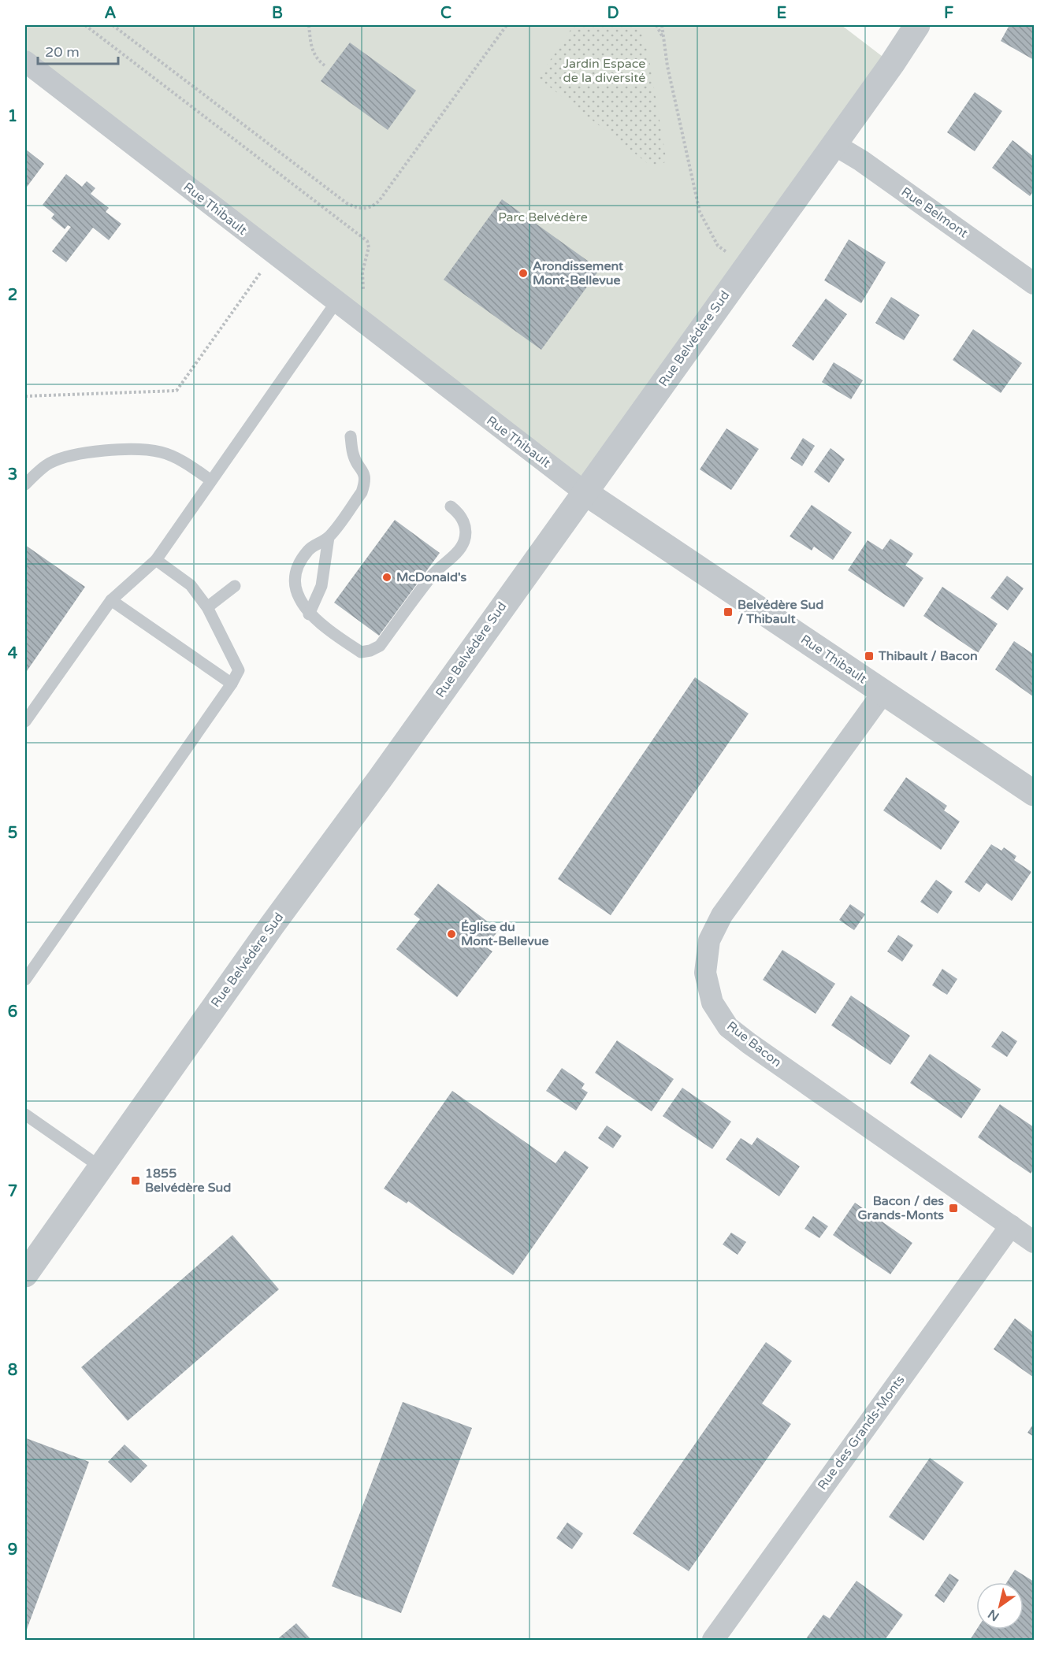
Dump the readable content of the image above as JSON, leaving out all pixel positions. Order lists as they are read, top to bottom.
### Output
{
  "streets": {
    "street": [
      "Rue Thibault",
      "Rue Belmont",
      "Rue Belvédère Sud",
      "Rue Bacon",
      "Rue des Grands-Monts"
    ]
  },
  "crossings": [
    ["Rue Thibault", "Rue Belvédère Sud"],
    ["Rue Thibault", "Rue Bacon"],
    ["Rue Belmont", "Rue Belvédère Sud"],
    ["Rue Bacon", "Rue des Grands-Monts"]
  ],
  "parks": ["Jardin Espace de la diversité", "Parc Belvédère"],
  "places": {
    "other": ["Arondissement Mont-Bellevue", "McDonald's", "Église du Mont-Bellevue"],
    "transit": [
      "Belvédère Sud / Thibault",
      "Thibault / Bacon",
      "1855 Belvédère Sud",
      "Bacon / des Grands-Monts"
    ]
  },
  "scale_bar": "20 m",
  "north": "bottom left",
  "grid": {
    "columns": [
      "A",
      "B",
      "C",
      "D",
      "E",
      "F"
    ],
    "rows": [
      "1",
      "2",
      "3",
      "4",
      "5",
      "6",
      "7",
      "8",
      "9"
    ]
  }
}
